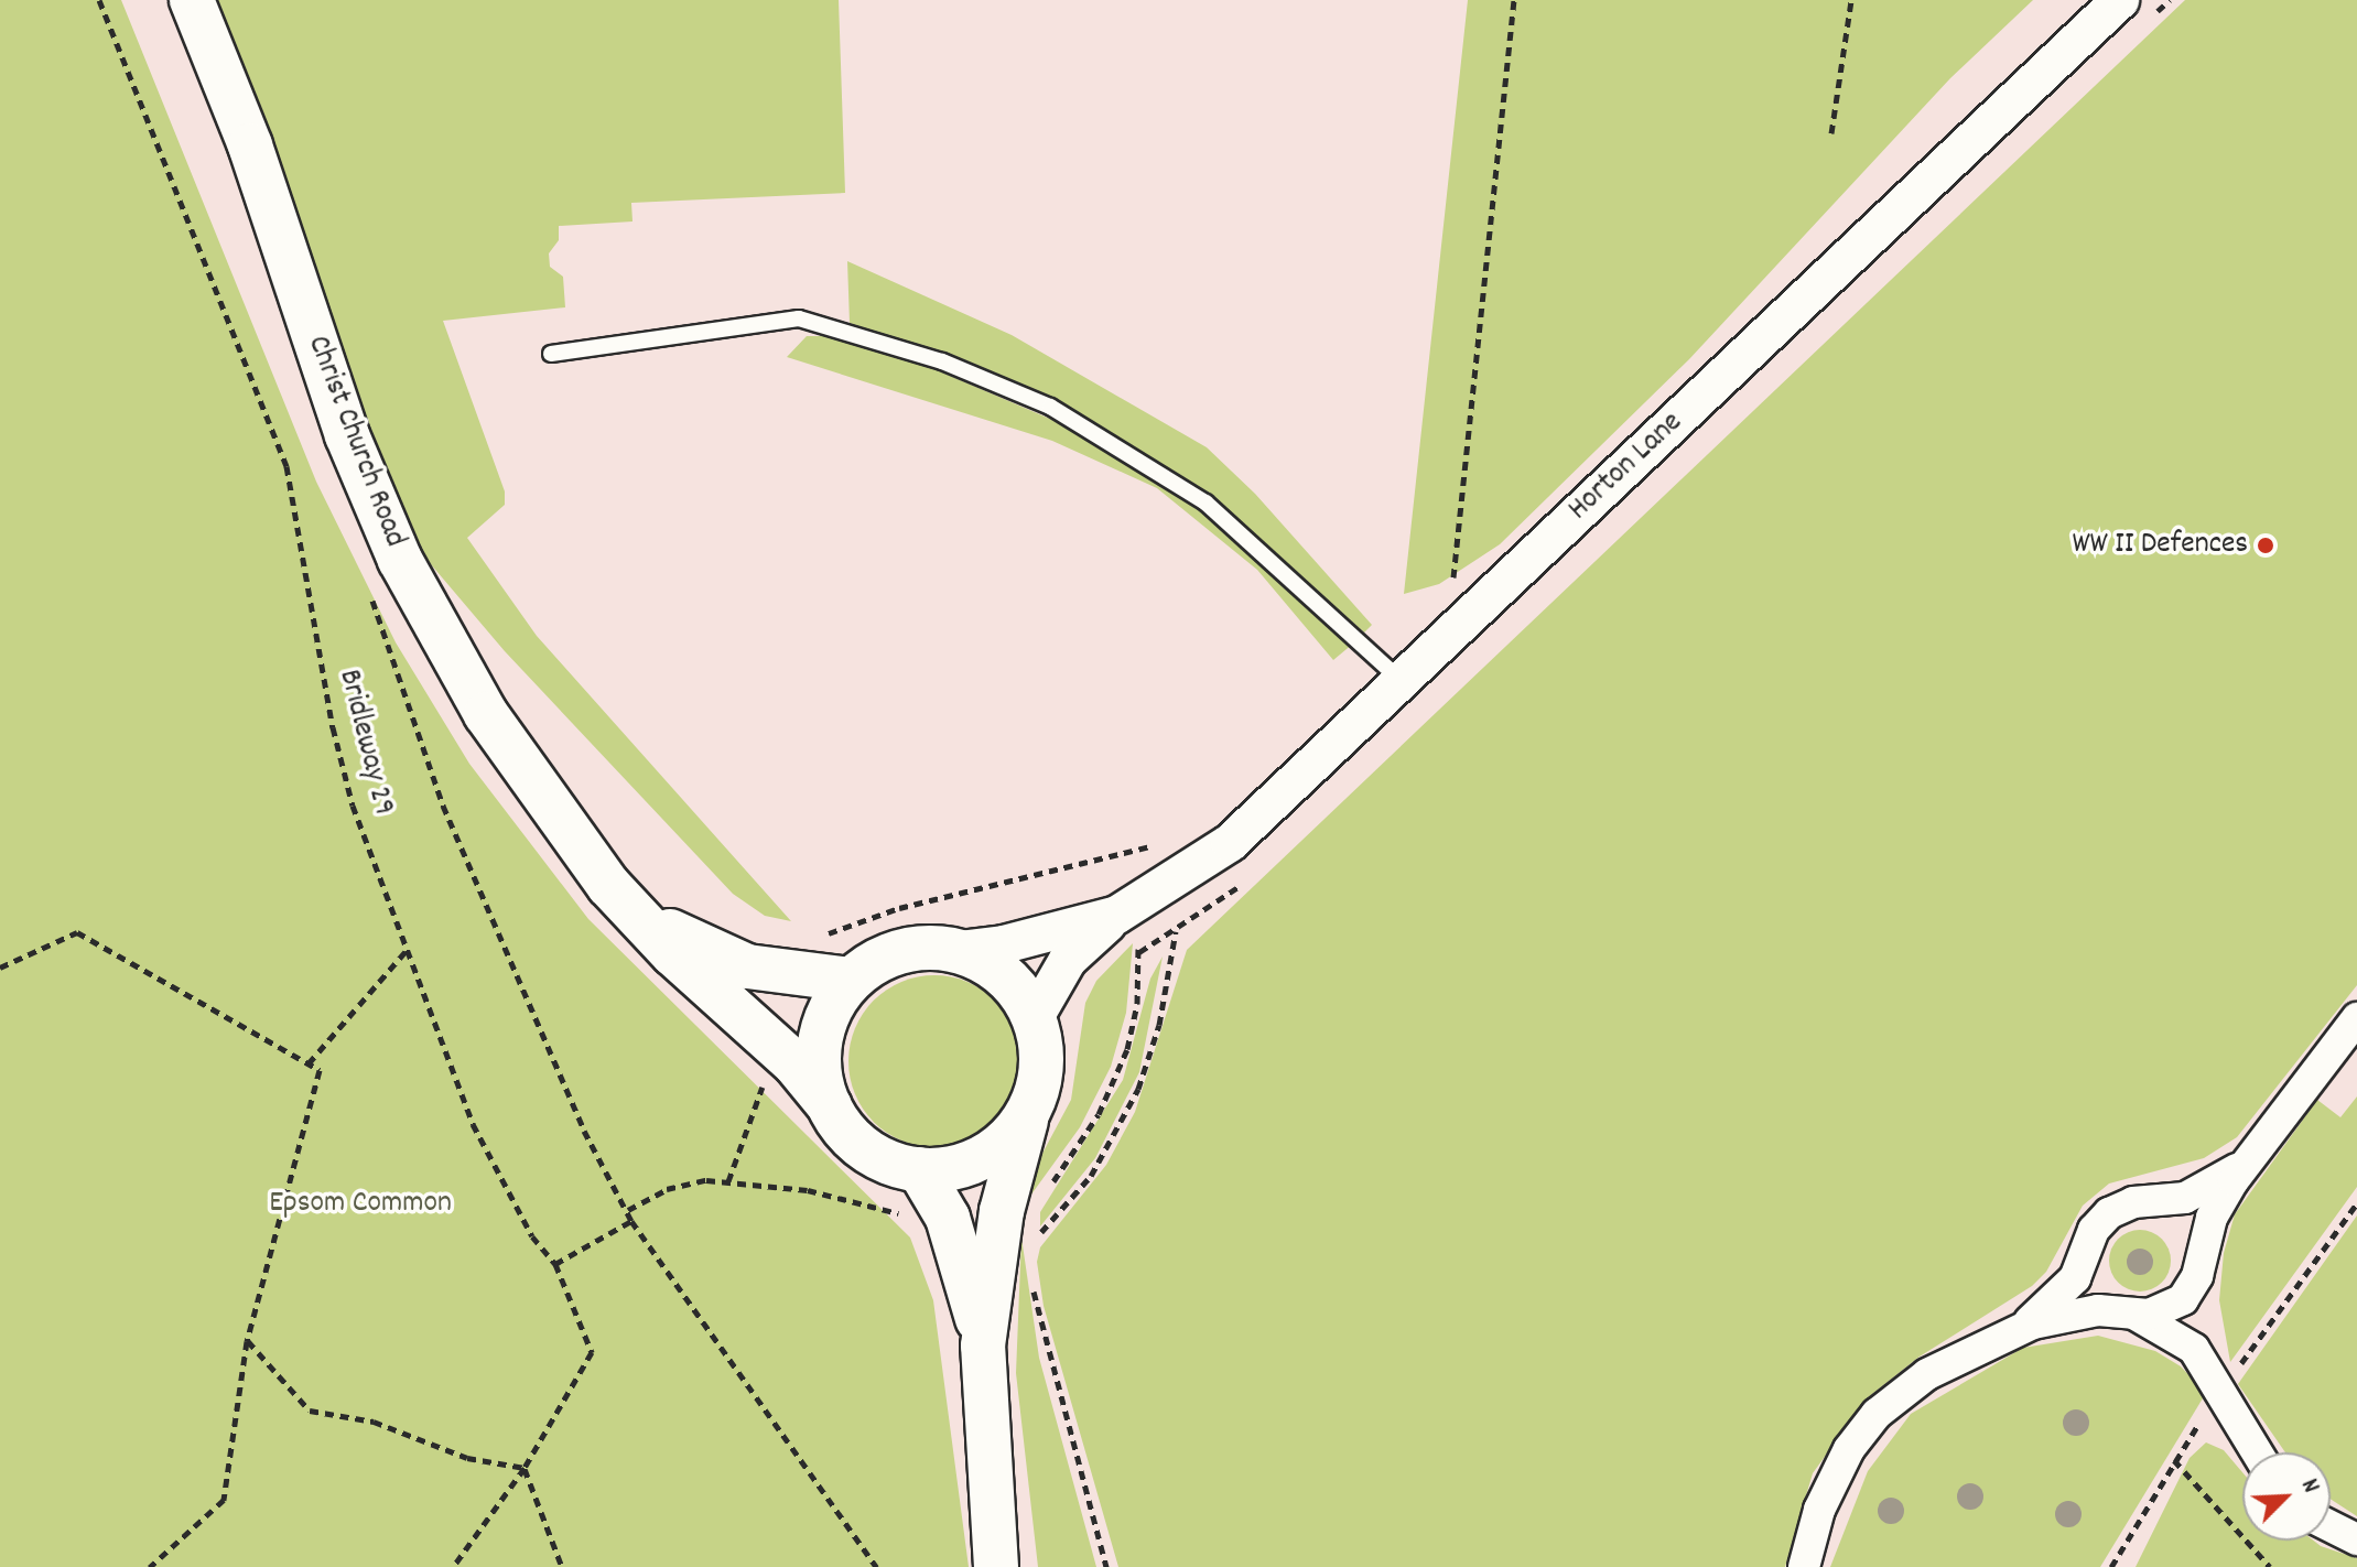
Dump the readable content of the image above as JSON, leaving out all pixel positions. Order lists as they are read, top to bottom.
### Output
{
  "streets": {
    "main road": ["Christ Church Road"],
    "street": ["Horton Lane"],
    "path": ["Bridleway 29"]
  },
  "crossings": [
    ["Christ Church Road", "Horton Lane"]
  ],
  "parks": ["Epsom Common"],
  "places": ["WW II Defences"],
  "north": "top right"
}
